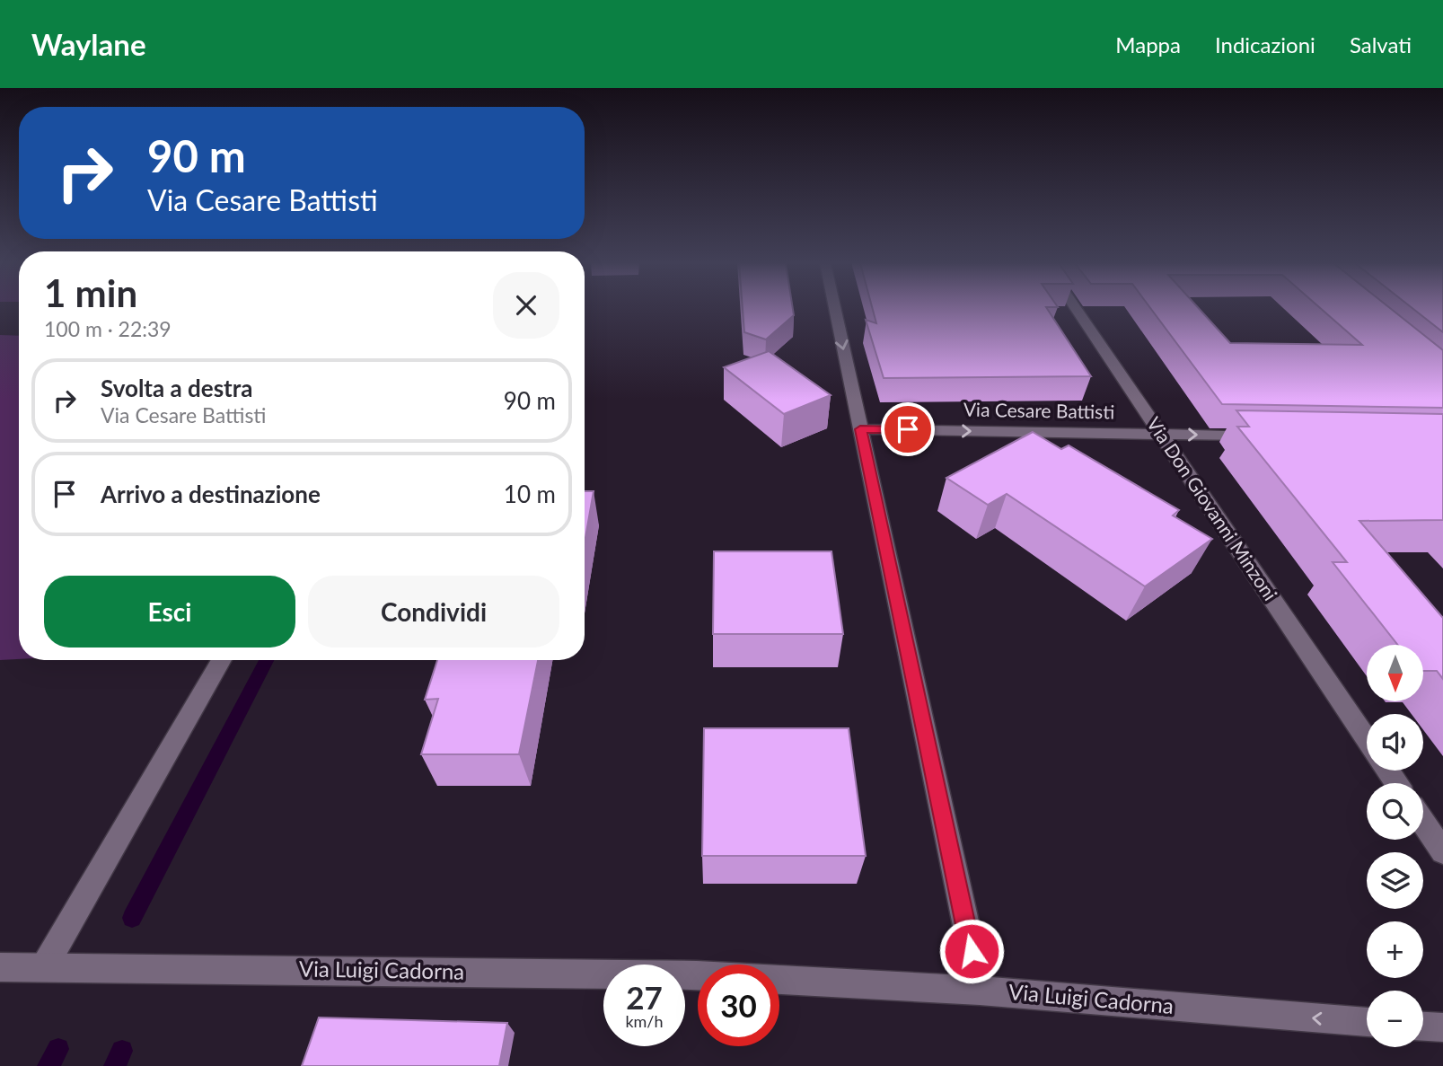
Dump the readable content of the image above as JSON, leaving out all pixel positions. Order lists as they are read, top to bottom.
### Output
{
  "streets": {
    "street": ["Via Cesare Battisti", "Via Don Giovanni Minzoni", "Via Luigi Cadorna"]
  },
  "crossings": [
    ["Via Cesare Battisti", "Via Don Giovanni Minzoni"]
  ],
  "one_way": ["Via Cesare Battisti"],
  "north": "bottom",
  "page": {
    "header": "Waylane",
    "nav": ["Mappa", "Indicazioni", "Salvati"],
    "turn": ["90 m", "Via Cesare Battisti"],
    "heading": ["1 min", "100 m · 22:39"],
    "list": [
      {
        "name": "Svolta a destra",
        "note": "Via Cesare Battisti",
        "value": "90 m"
      },
      {
        "name": "Arrivo a destinazione",
        "value": "10 m"
      }
    ],
    "buttons": ["Esci", "Condividi"],
    "map_buttons": ["+", "−"],
    "speed": "27 km/h",
    "limit": "30"
  }
}
